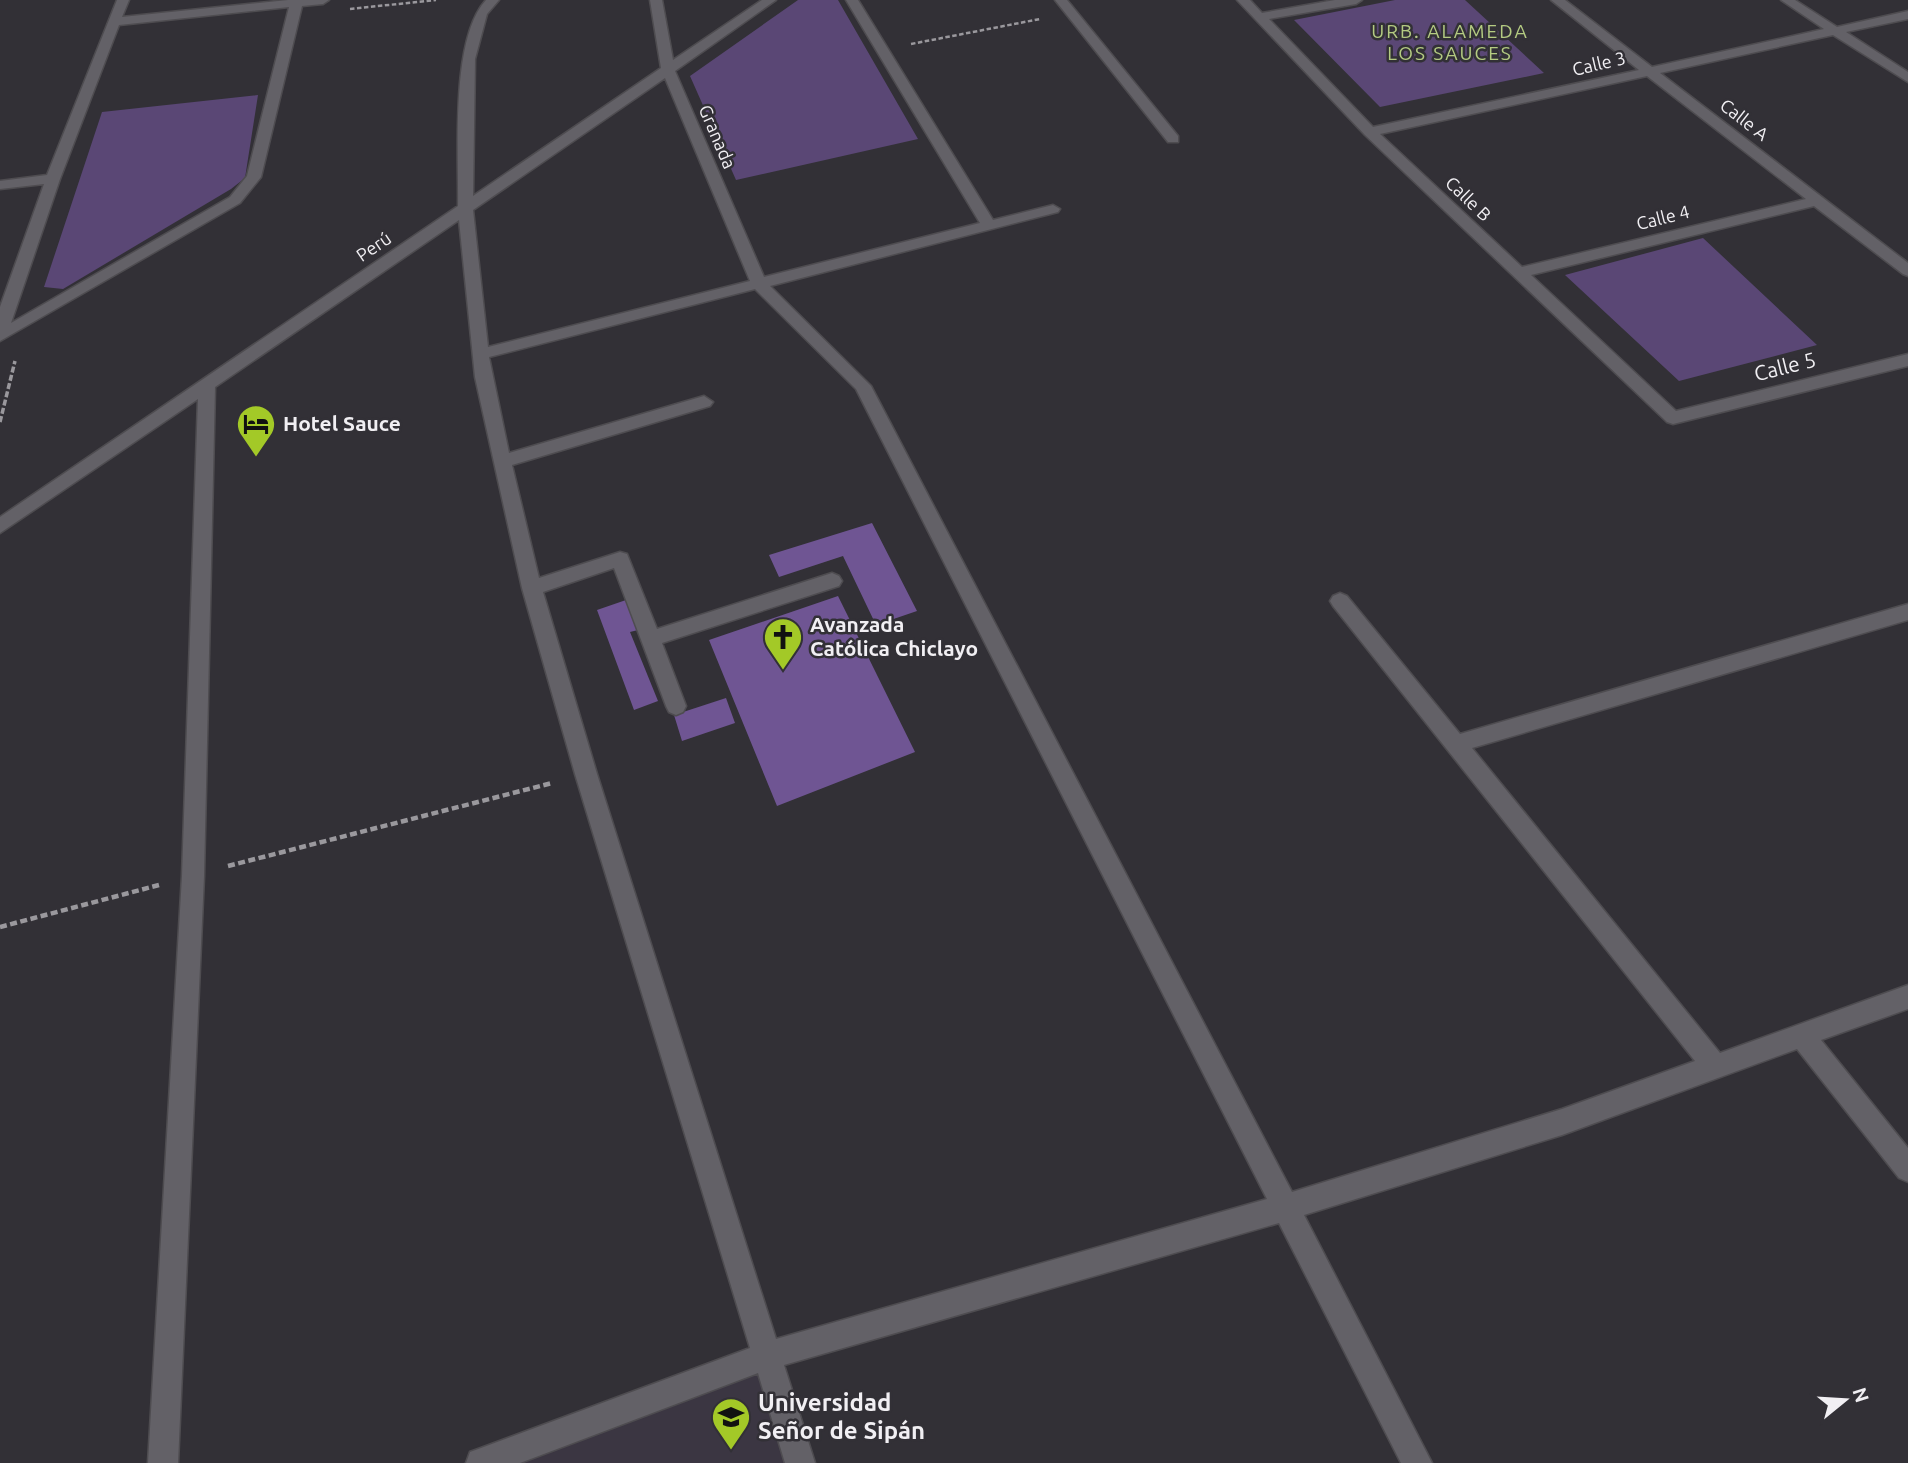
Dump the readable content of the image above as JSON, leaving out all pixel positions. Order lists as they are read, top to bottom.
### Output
{
  "streets": {
    "street": [
      "Calle 3",
      "Calle A",
      "Granada",
      "Calle B",
      "Calle 4",
      "Perú",
      "Calle 5"
    ]
  },
  "crossings": [
    ["Calle 3", "Calle A"],
    ["Calle 3", "Calle B"],
    ["Calle A", "Calle 4"],
    ["Granada", "Perú"],
    ["Calle B", "Calle 4"],
    ["Calle B", "Calle 5"]
  ],
  "districts": ["URB. ALAMEDA LOS SAUCES"],
  "places": {
    "hotel": ["Hotel Sauce"],
    "church": ["Avanzada Católica Chiclayo"],
    "school or university": ["Universidad Señor de Sipán"]
  },
  "north": "right"
}
